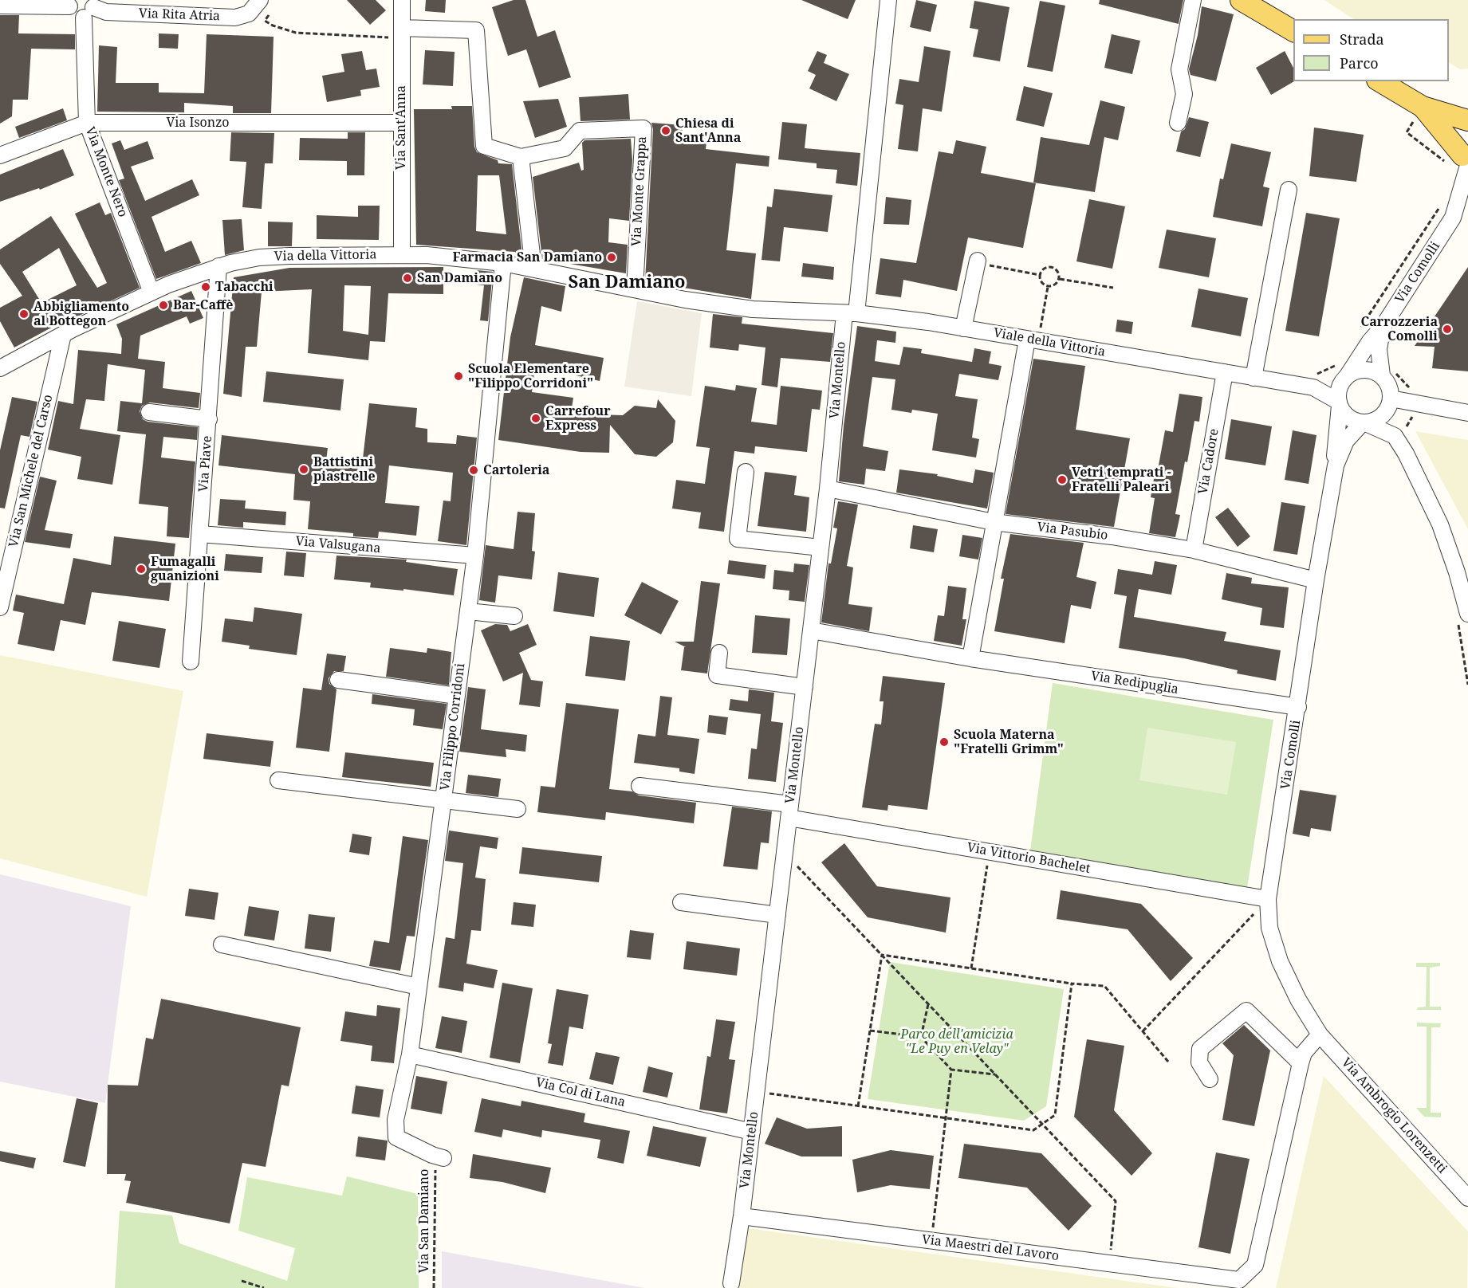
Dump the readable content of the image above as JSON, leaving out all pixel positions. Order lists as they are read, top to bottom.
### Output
{
  "streets": {
    "street": [
      "Via Rita Atria",
      "Via Isonzo",
      "Via Sant'Anna",
      "Via Monte Nero",
      "Via Monte Grappa",
      "Via della Vittoria",
      "Via Comolli",
      "Viale della Vittoria",
      "Via Montello",
      "Via Cadore",
      "Via Piave",
      "Via San Michele del Carso",
      "Via Pasubio",
      "Via Valsugana",
      "Via Redipuglia",
      "Via Filippo Corridoni",
      "Via Vittorio Bachelet",
      "Via Col di Lana",
      "Via Ambrogio Lorenzetti",
      "Via Maestri del Lavoro"
    ],
    "path": ["Via San Damiano"]
  },
  "crossings": [
    ["Via Rita Atria", "Via Monte Nero"],
    ["Via Isonzo", "Via Sant'Anna"],
    ["Via Isonzo", "Via Monte Nero"],
    ["Via Sant'Anna", "Via della Vittoria"],
    ["Via Monte Nero", "Via della Vittoria"],
    ["Via Monte Grappa", "Via della Vittoria"],
    ["Via della Vittoria", "Viale della Vittoria"],
    ["Via della Vittoria", "Via Montello"],
    ["Via della Vittoria", "Via Piave"],
    ["Via della Vittoria", "Via San Michele del Carso"],
    ["Via della Vittoria", "Via Filippo Corridoni"],
    ["Via Comolli", "Viale della Vittoria"],
    ["Via Comolli", "Via Pasubio"],
    ["Via Comolli", "Via Redipuglia"],
    ["Via Comolli", "Via Vittorio Bachelet"],
    ["Via Comolli", "Via Ambrogio Lorenzetti"],
    ["Viale della Vittoria", "Via Montello"],
    ["Viale della Vittoria", "Via Cadore"],
    ["Via Montello", "Via Pasubio"],
    ["Via Montello", "Via Redipuglia"],
    ["Via Montello", "Via Vittorio Bachelet"],
    ["Via Montello", "Via Col di Lana"],
    ["Via Montello", "Via Maestri del Lavoro"],
    ["Via Cadore", "Via Pasubio"],
    ["Via Piave", "Via Valsugana"],
    ["Via Valsugana", "Via Filippo Corridoni"],
    ["Via Filippo Corridoni", "Via Col di Lana"],
    ["Via Filippo Corridoni", "Via San Damiano"]
  ],
  "districts": ["San Damiano"],
  "parks": ["Parco dell'amicizia \"Le Puy en Velay\""],
  "places": [
    "Chiesa di Sant'Anna",
    "Farmacia San Damiano",
    "San Damiano",
    "Tabacchi",
    "Bar-Caffè",
    "Abbigliamento al Bottegon",
    "Carrozzeria Comolli",
    "Scuola Elementare \"Filippo Corridoni\"",
    "Carrefour Express",
    "Battistini piastrelle",
    "Cartoleria",
    "Vetri temprati - Fratelli Paleari",
    "Fumagalli guanizioni",
    "Scuola Materna \"Fratelli Grimm\""
  ],
  "legend": ["Strada", "Parco"]
}
